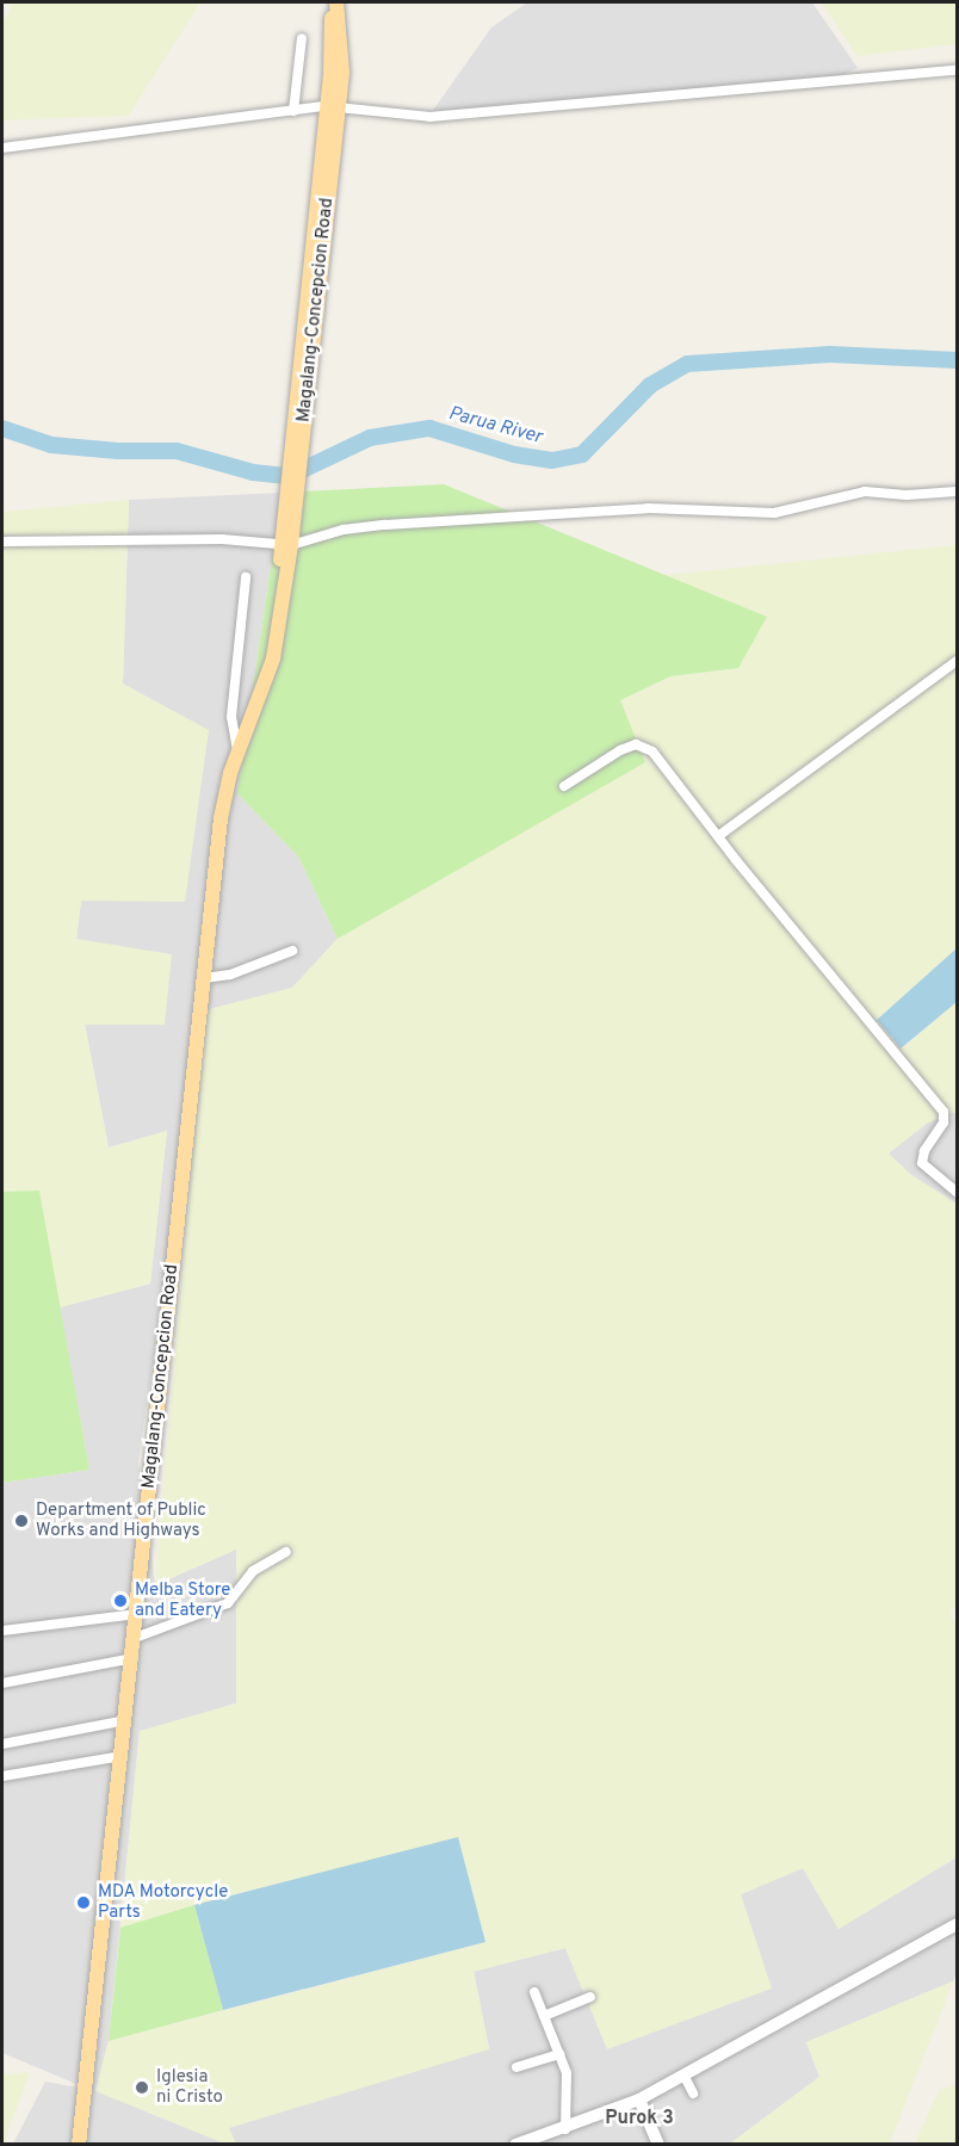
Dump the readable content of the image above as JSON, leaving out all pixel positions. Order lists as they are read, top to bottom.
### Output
{
  "streets": {
    "main road": ["Magalang-Concepcion Road"]
  },
  "districts": ["Purok 3"],
  "water": ["Parua River"],
  "places": [
    "Department of Public Works and Highways",
    "Melba Store and Eatery",
    "MDA Motorcycle Parts",
    "Iglesia ni Cristo"
  ]
}
